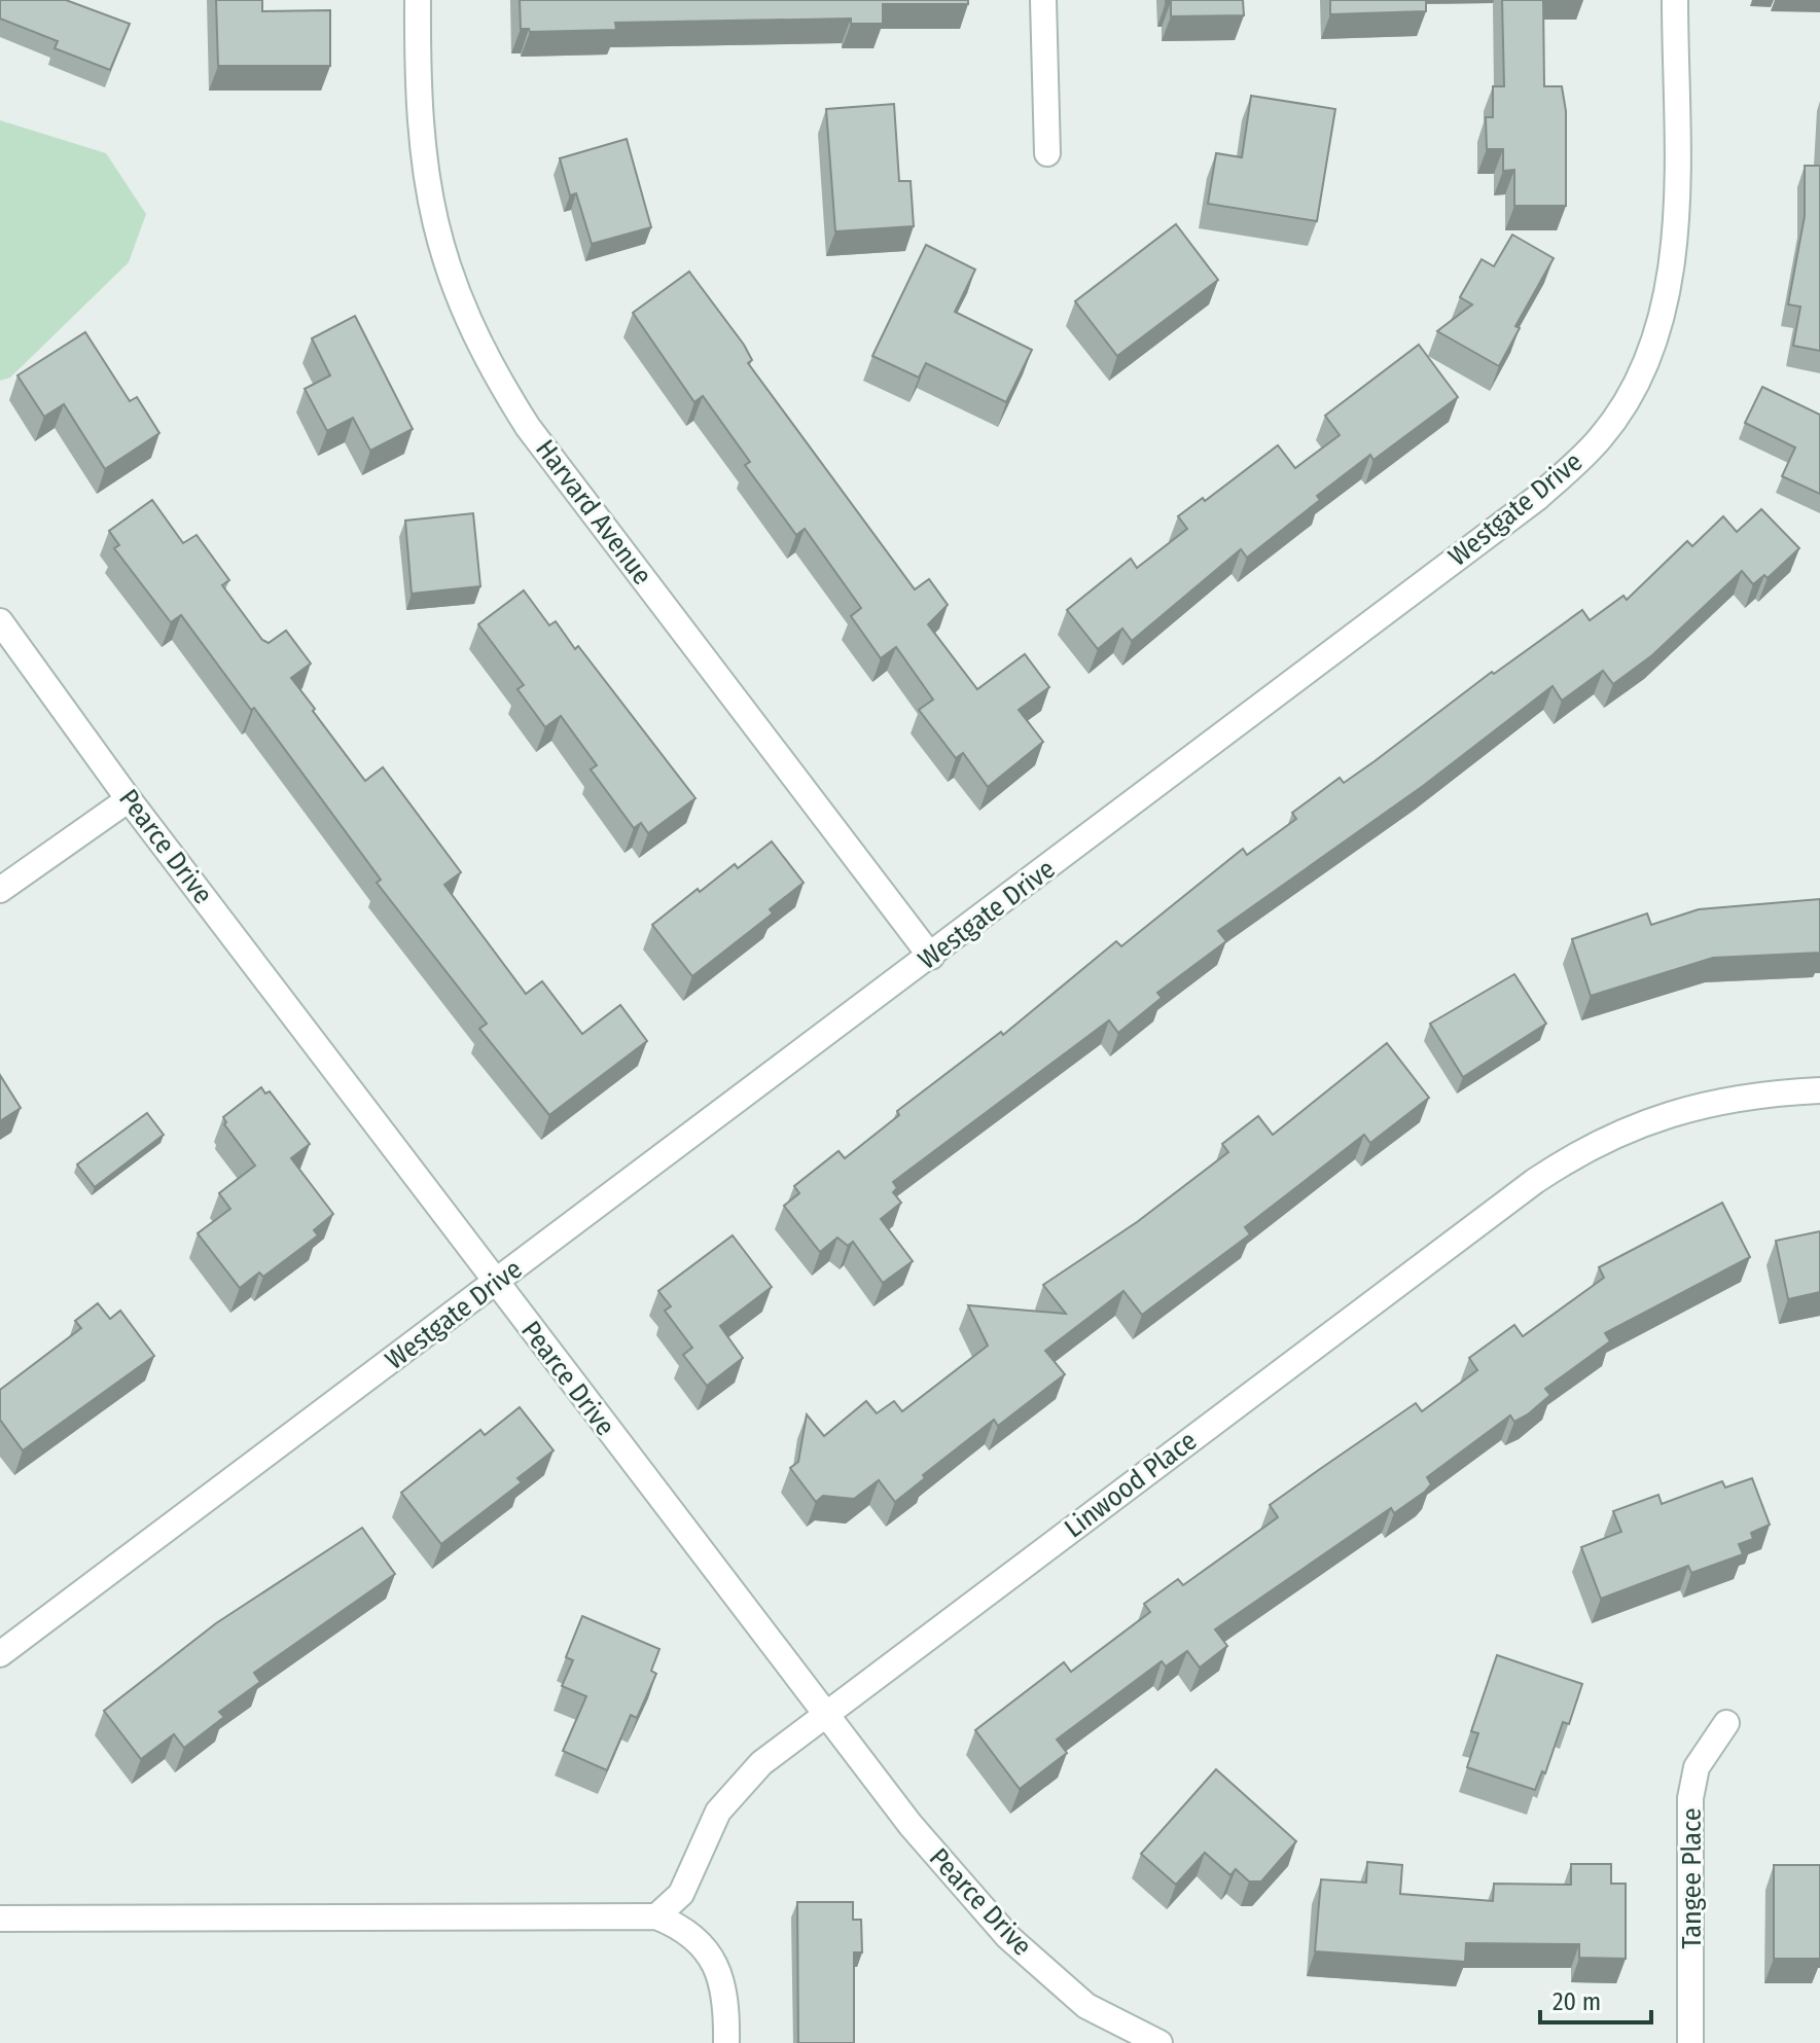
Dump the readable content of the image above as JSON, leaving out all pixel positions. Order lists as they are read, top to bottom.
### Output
{
  "streets": {
    "street": [
      "Westgate Drive",
      "Harvard Avenue",
      "Pearce Drive",
      "Linwood Place",
      "Tangee Place"
    ]
  },
  "crossings": [
    ["Westgate Drive", "Harvard Avenue"],
    ["Westgate Drive", "Pearce Drive"],
    ["Pearce Drive", "Linwood Place"]
  ],
  "scale_bar": "20 m"
}
